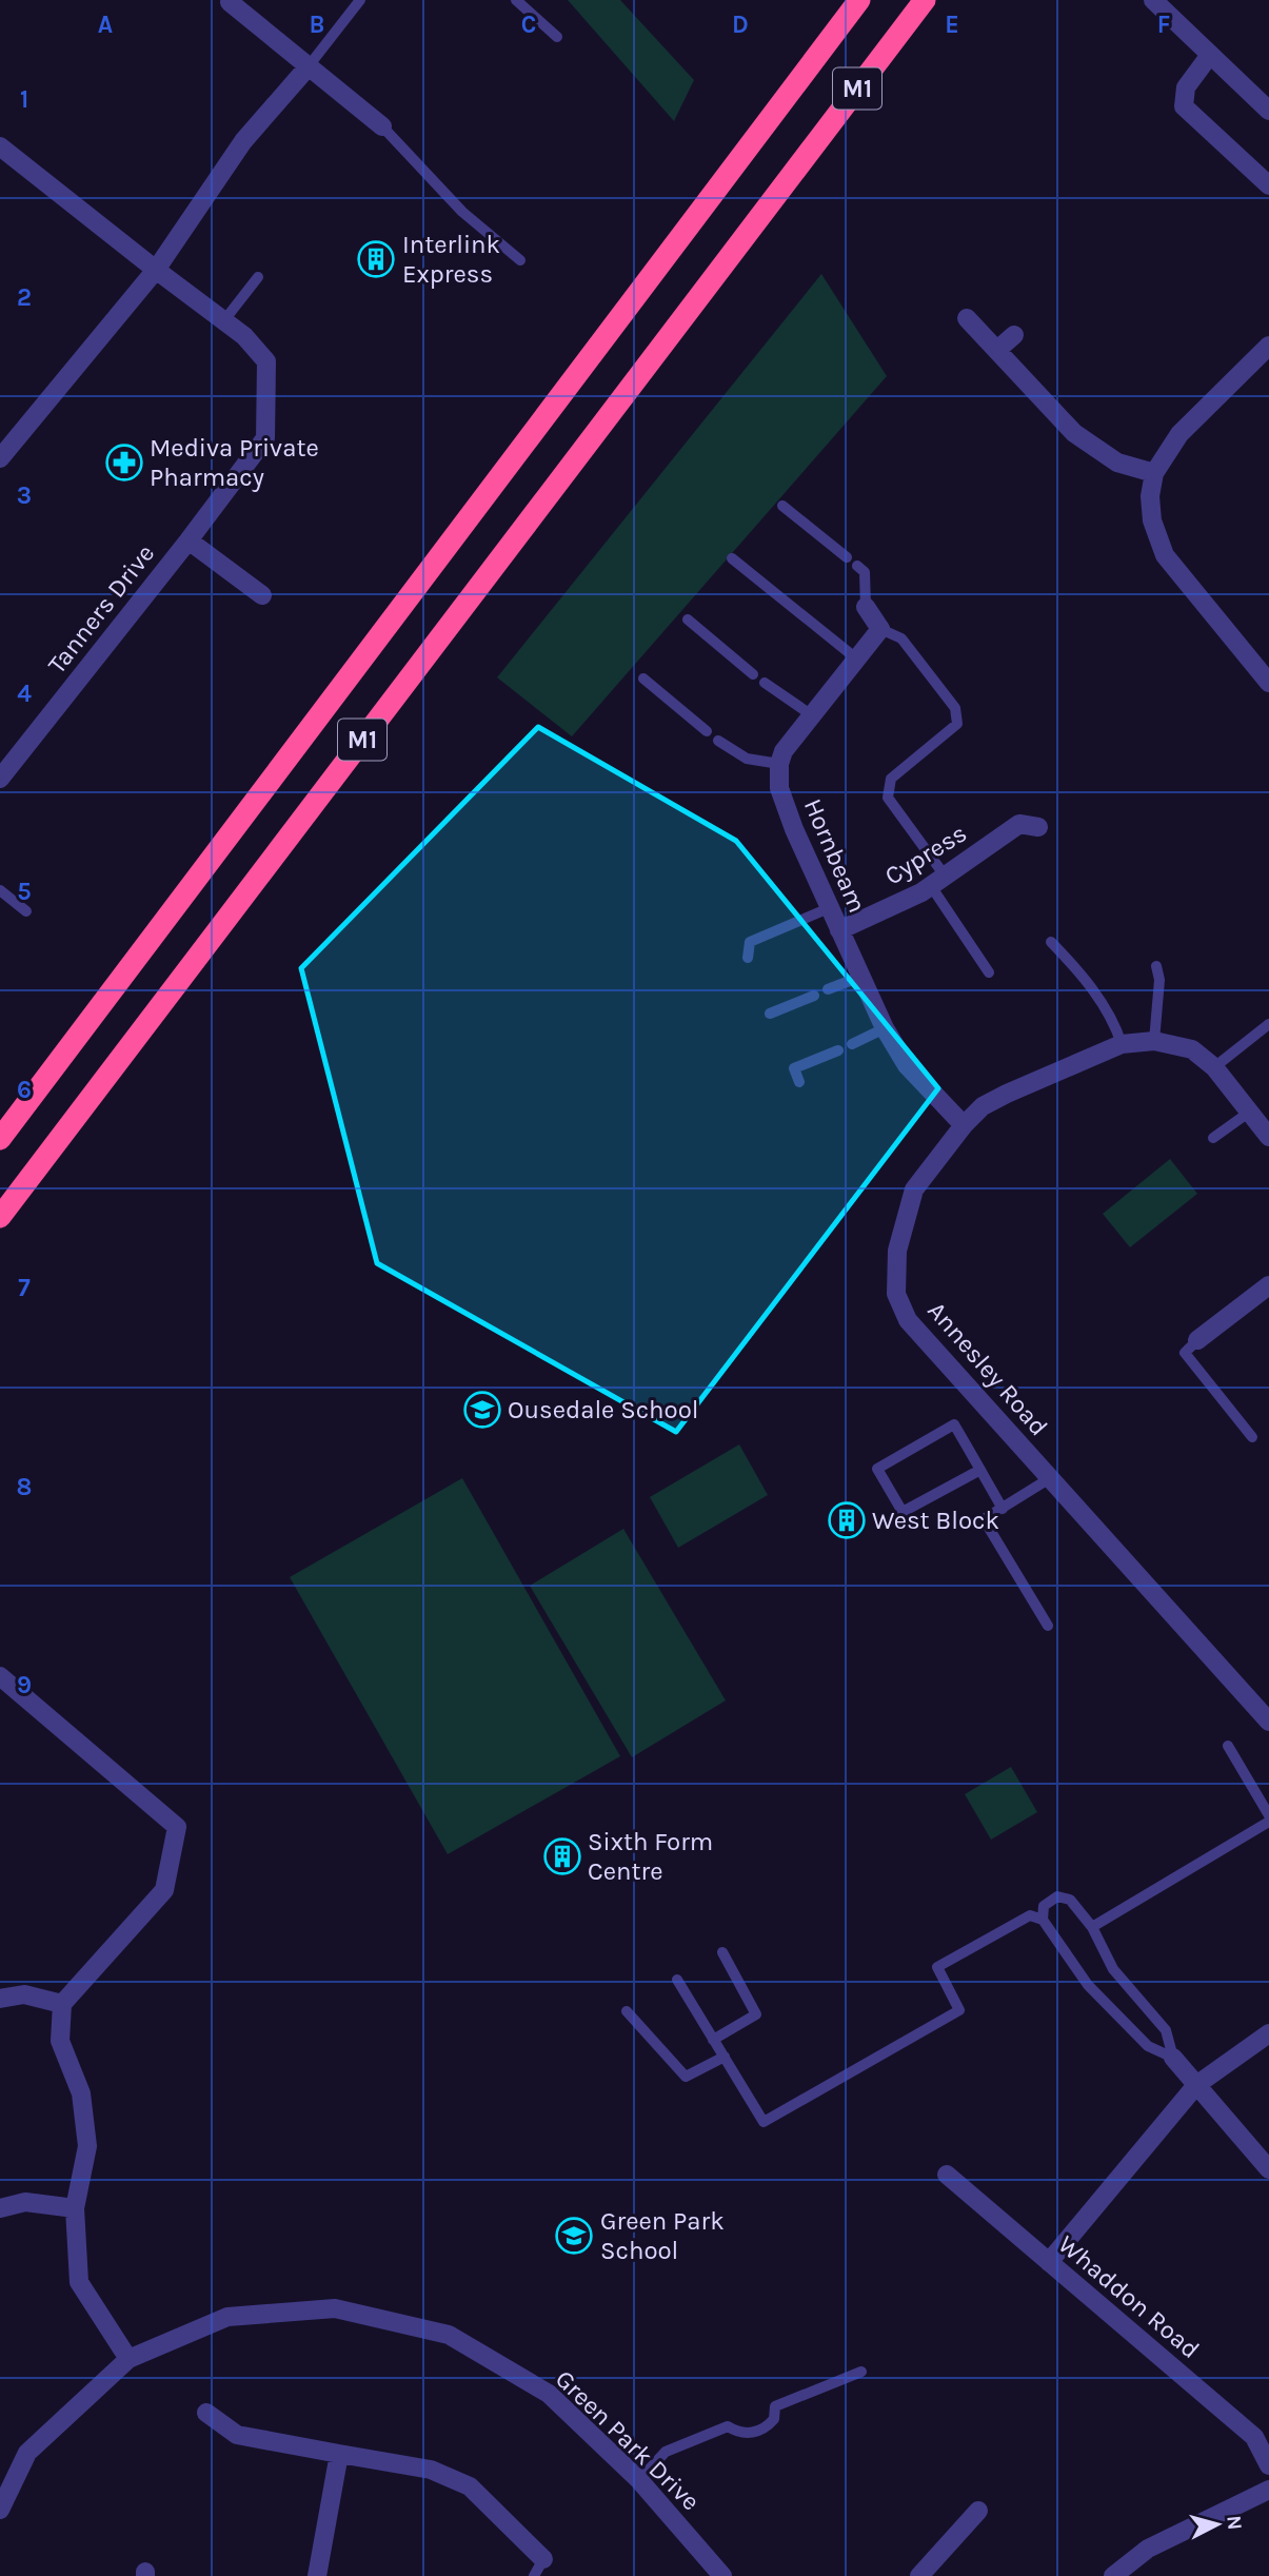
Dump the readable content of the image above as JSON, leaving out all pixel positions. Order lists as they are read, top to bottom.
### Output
{
  "streets": {
    "highway": ["M1"],
    "street": [
      "Tanners Drive",
      "Cypress",
      "Hornbeam",
      "Annesley Road",
      "Whaddon Road",
      "Green Park Drive"
    ]
  },
  "crossings": [
    ["Cypress", "Hornbeam"],
    ["Hornbeam", "Annesley Road"]
  ],
  "places": {
    "building": ["Interlink Express", "West Block", "Sixth Form Centre"],
    "pharmacy": ["Mediva Private Pharmacy"],
    "school or university": ["Ousedale School", "Green Park School"]
  },
  "north": "right",
  "grid": {
    "columns": [
      "A",
      "B",
      "C",
      "D",
      "E",
      "F"
    ],
    "rows": [
      "1",
      "2",
      "3",
      "4",
      "5",
      "6",
      "7",
      "8",
      "9"
    ]
  }
}
